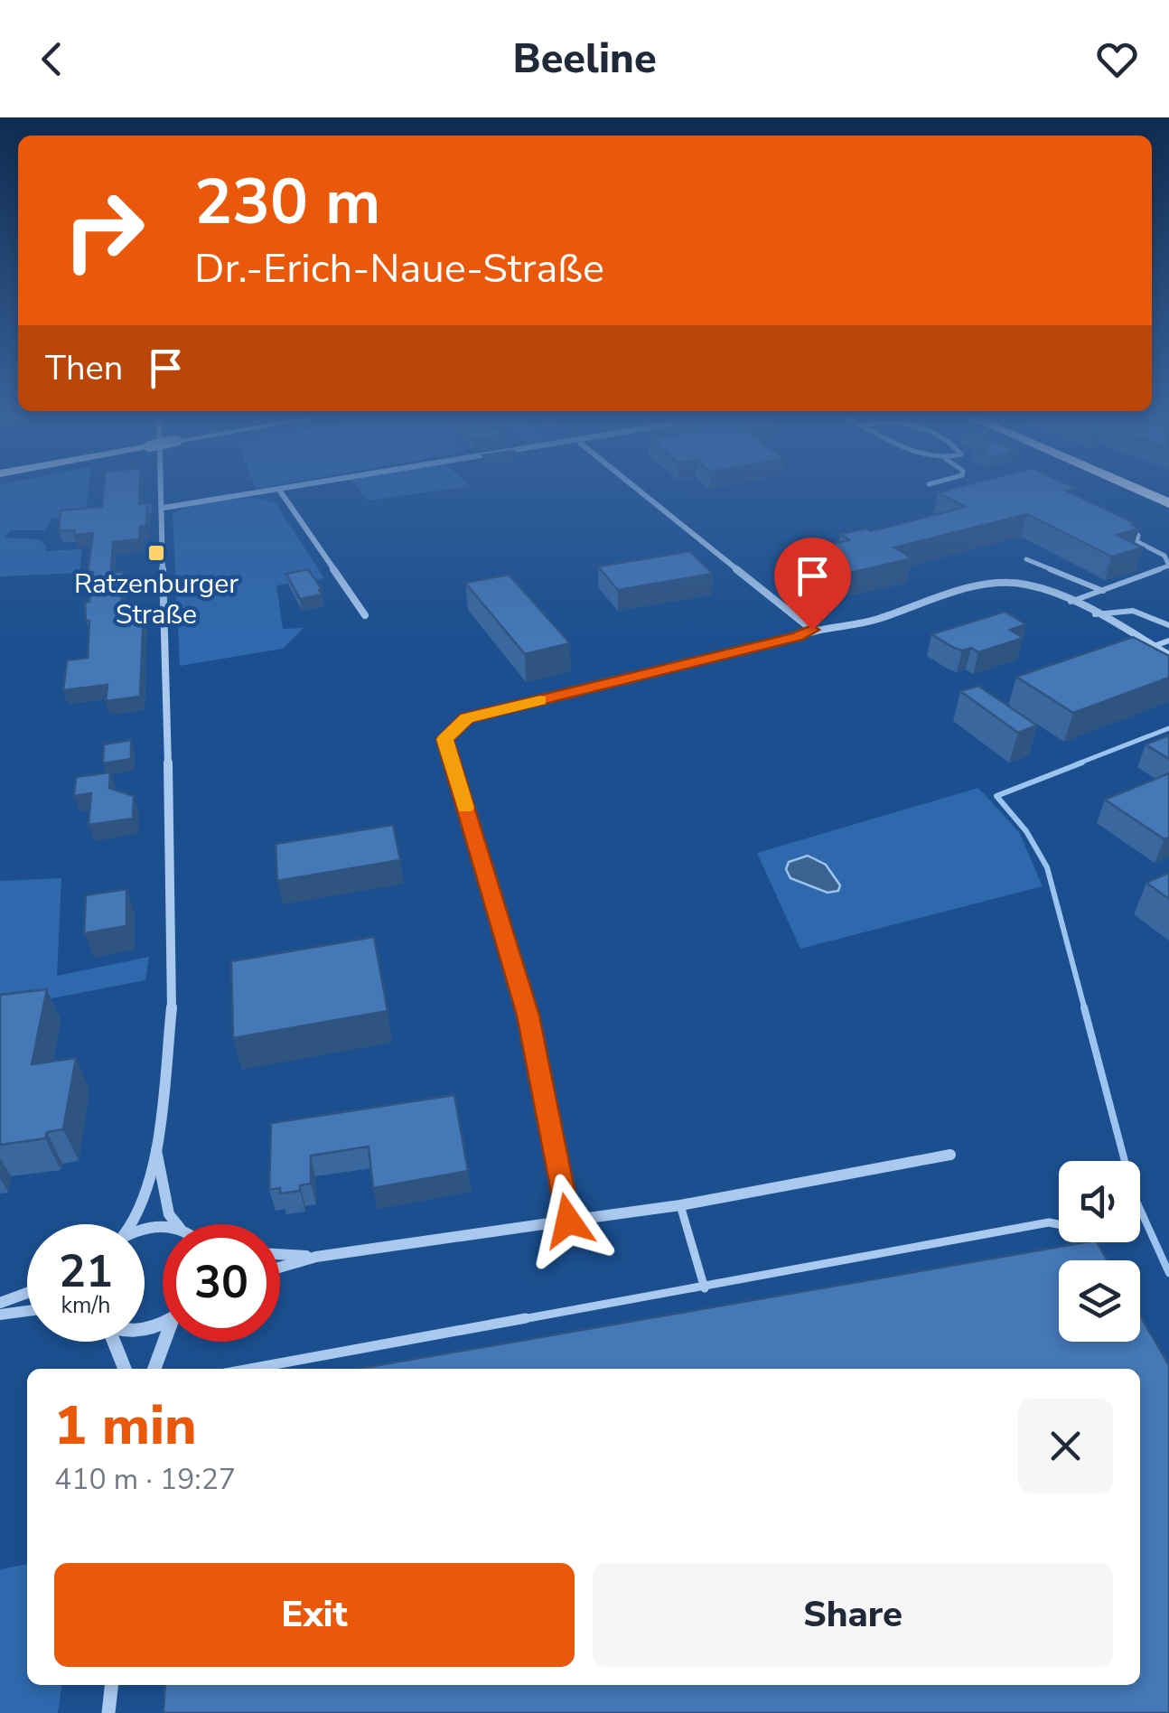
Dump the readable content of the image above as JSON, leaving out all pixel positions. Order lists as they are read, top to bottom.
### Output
{
  "places": {
    "transit": ["Ratzenburger Straße"]
  },
  "page": {
    "header": "Beeline",
    "turn": ["230 m", "Dr.-Erich-Naue-Straße"],
    "then": "Then",
    "speed": "21 km/h",
    "limit": "30",
    "heading": ["1 min", "410 m · 19:27"],
    "buttons": ["Exit", "Share"]
  }
}
